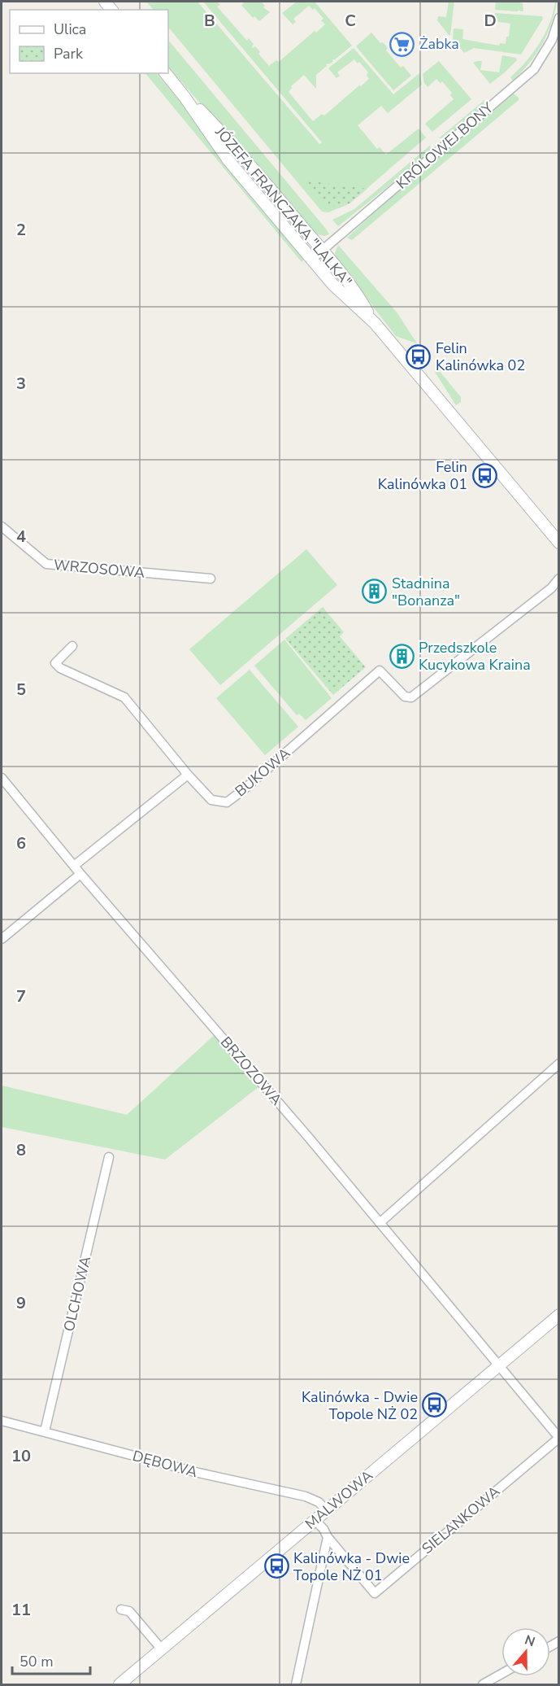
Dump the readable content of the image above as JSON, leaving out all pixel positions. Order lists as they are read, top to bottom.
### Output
{
  "streets": {
    "street": [
      "KRÓLOWEJ BONY",
      "JÓZEFA FRANCZAKA \"LALKA\"",
      "WRZOSOWA",
      "BUKOWA",
      "BRZOZOWA",
      "OLCHOWA",
      "DĘBOWA",
      "MALWOWA",
      "SIELANKOWA"
    ]
  },
  "crossings": [
    ["KRÓLOWEJ BONY", "JÓZEFA FRANCZAKA \"LALKA\""],
    ["BRZOZOWA", "MALWOWA"],
    ["BRZOZOWA", "SIELANKOWA"],
    ["OLCHOWA", "DĘBOWA"],
    ["DĘBOWA", "MALWOWA"]
  ],
  "places": {
    "supermarket": ["Żabka"],
    "bus stop": [
      "Felin Kalinówka 02",
      "Felin Kalinówka 01",
      "Kalinówka - Dwie Topole NŻ 02",
      "Kalinówka - Dwie Topole NŻ 01"
    ],
    "building": ["Stadnina \"Bonanza\"", "Przedszkole Kucykowa Kraina"]
  },
  "legend": ["Ulica", "Park"],
  "scale_bar": "50 m",
  "north": "top",
  "grid": {
    "columns": ["B", "C", "D"],
    "rows": [
      "2",
      "3",
      "4",
      "5",
      "6",
      "7",
      "8",
      "9",
      "10",
      "11"
    ]
  }
}
